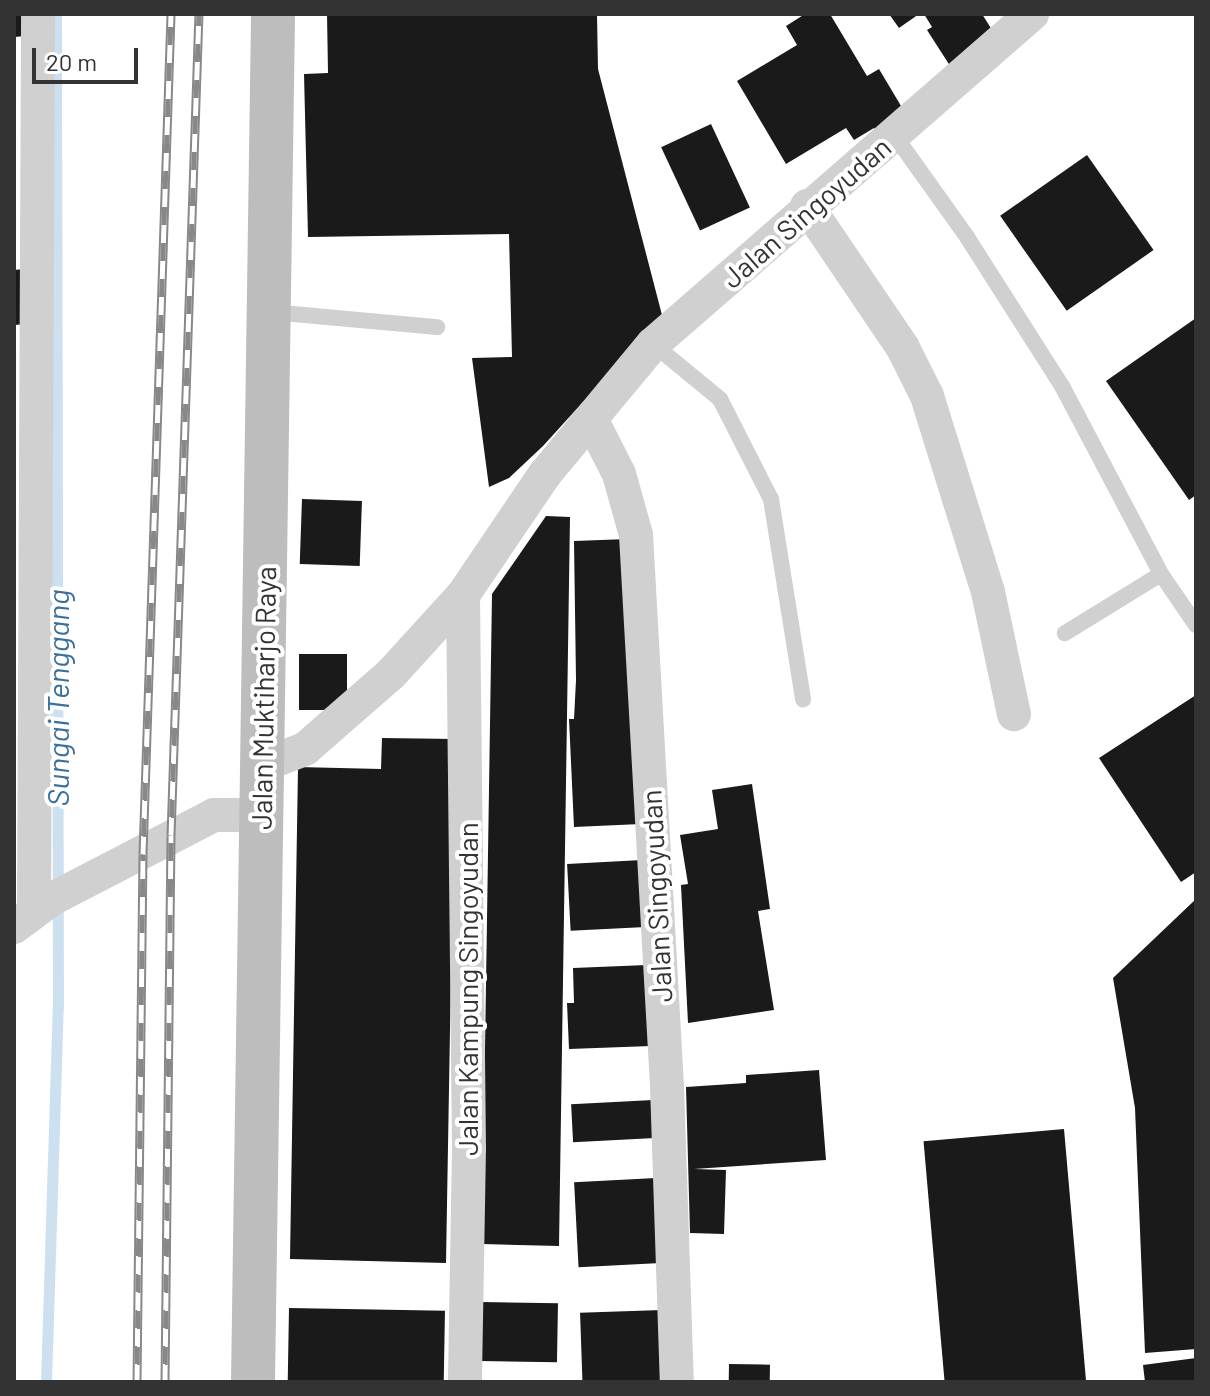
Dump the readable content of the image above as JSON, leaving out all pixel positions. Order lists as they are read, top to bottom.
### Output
{
  "streets": {
    "street": ["Jalan Singoyudan", "Jalan Muktiharjo Raya", "Jalan Kampung Singoyudan"]
  },
  "crossings": [
    ["Jalan Singoyudan", "Jalan Muktiharjo Raya"],
    ["Jalan Singoyudan", "Jalan Kampung Singoyudan"]
  ],
  "water": ["Sungai Tenggang"],
  "scale_bar": "20 m"
}
